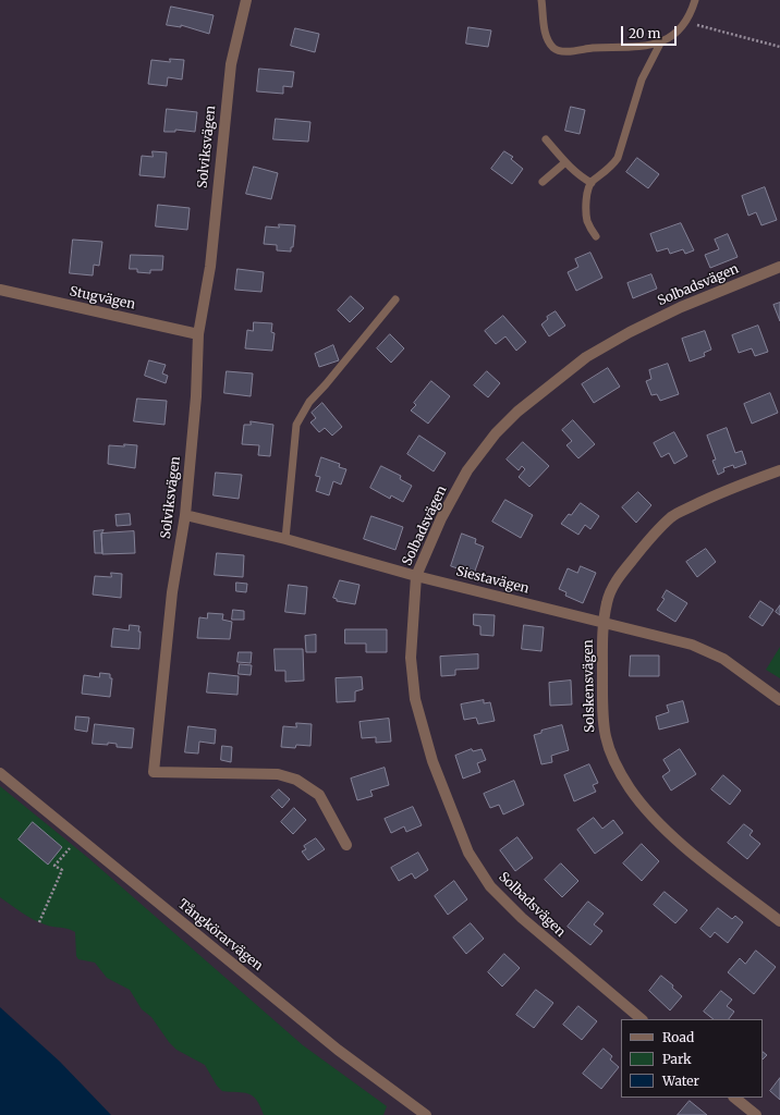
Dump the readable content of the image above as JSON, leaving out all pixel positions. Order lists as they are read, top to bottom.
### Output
{
  "streets": {
    "street": [
      "Solviksvägen",
      "Solbadsvägen",
      "Stugvägen",
      "Siestavägen",
      "Solskensvägen",
      "Tångkörarvägen"
    ]
  },
  "crossings": [
    ["Solviksvägen", "Stugvägen"],
    ["Solviksvägen", "Siestavägen"],
    ["Solbadsvägen", "Siestavägen"],
    ["Siestavägen", "Solskensvägen"]
  ],
  "legend": ["Road", "Park", "Water"],
  "scale_bar": "20 m"
}
